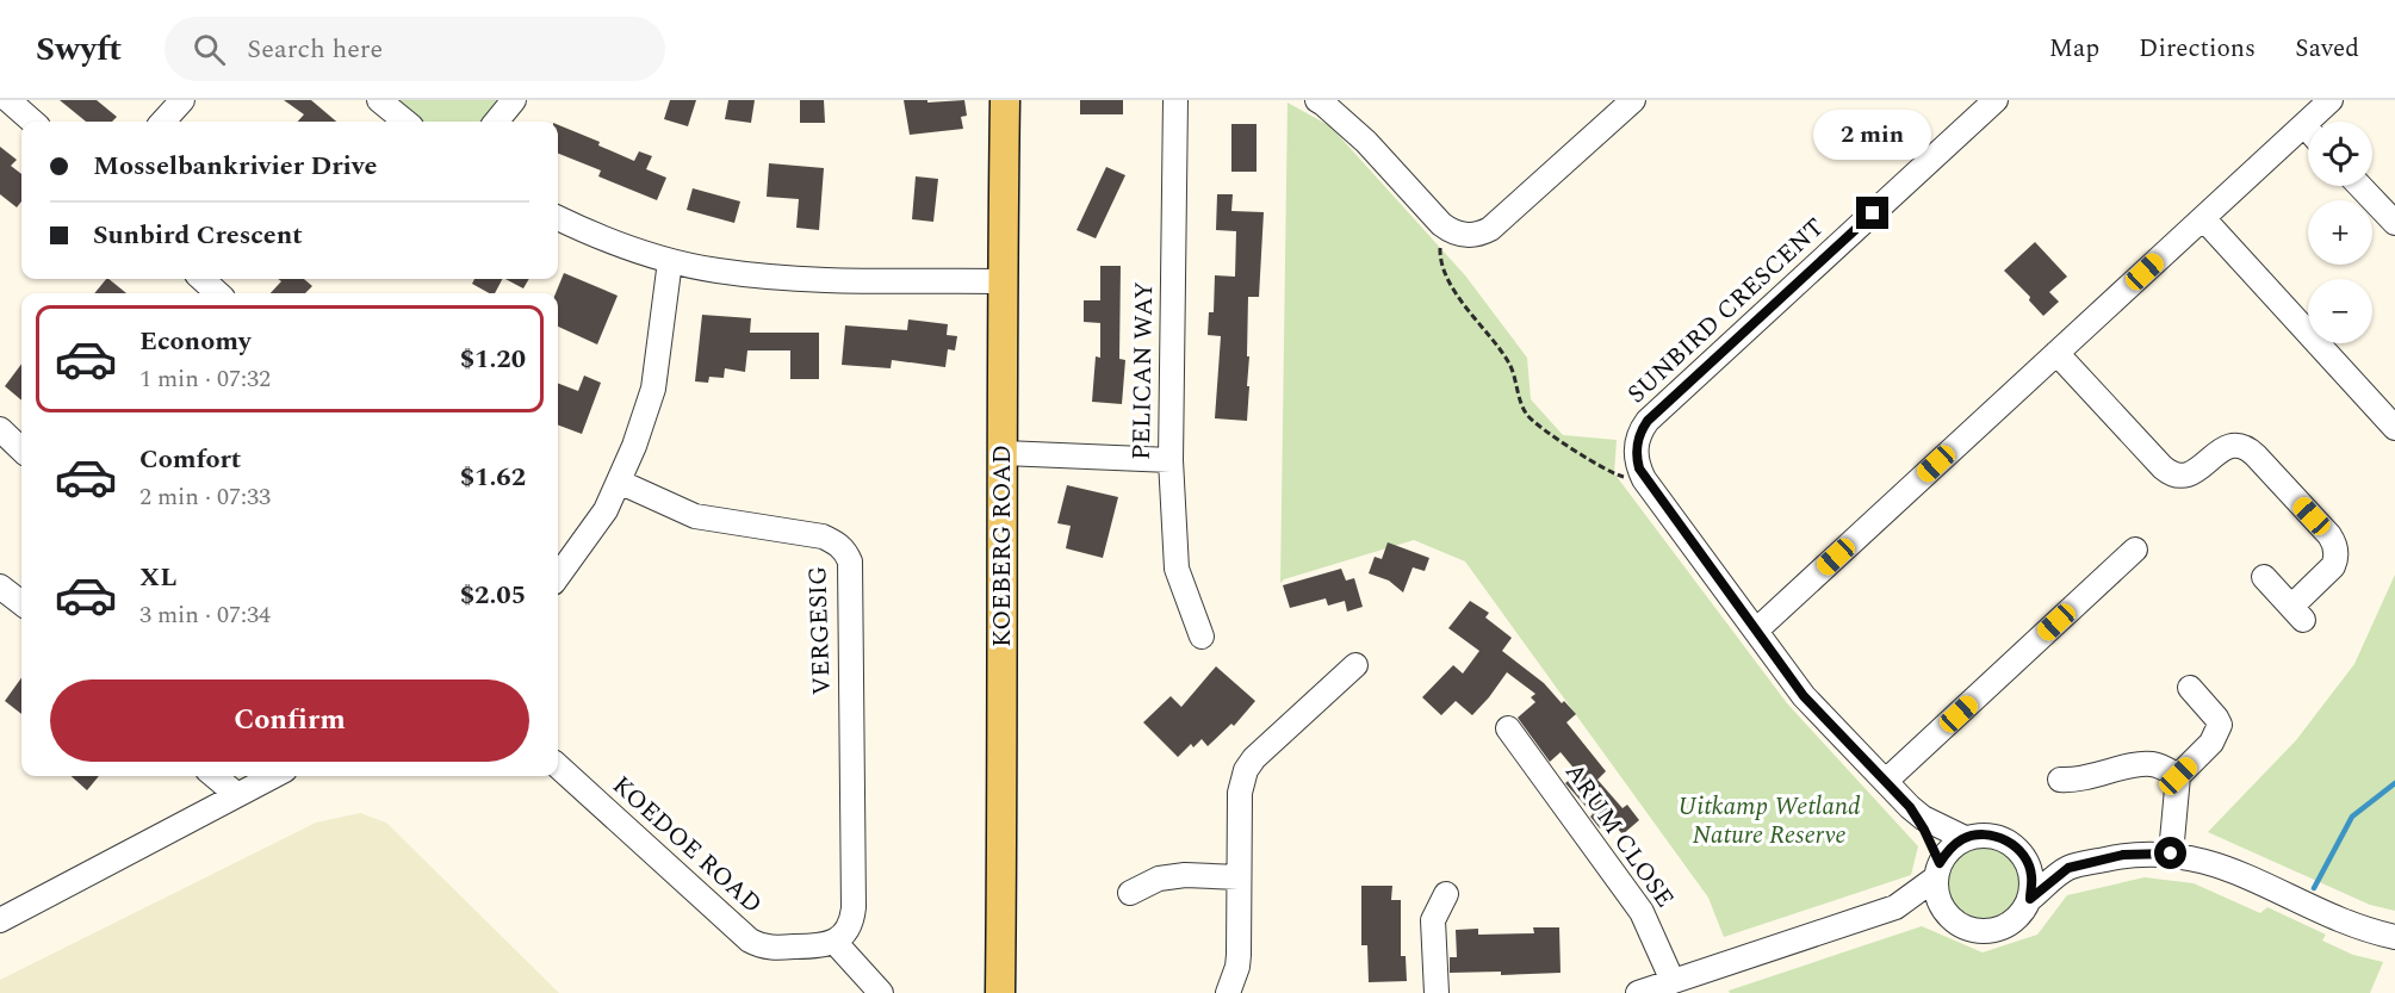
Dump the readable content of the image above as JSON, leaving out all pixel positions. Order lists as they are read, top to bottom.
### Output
{
  "streets": {
    "main road": ["KOEBERG ROAD"],
    "street": [
      "SUNBIRD CRESCENT",
      "PELICAN WAY",
      "VERGESIG",
      "ARUM CLOSE",
      "KOEDOE ROAD"
    ]
  },
  "crossings": [
    ["VERGESIG", "KOEDOE ROAD"]
  ],
  "parks": ["Uitkamp Wetland Nature Reserve"],
  "page": {
    "header": "Swyft",
    "search": "Search here",
    "nav": ["Map", "Directions", "Saved"],
    "bubble": "2 min",
    "map_buttons": ["+", "−"],
    "banner": ["Mosselbankrivier Drive", "Sunbird Crescent"],
    "list": [
      {
        "name": "Economy",
        "note": "1 min · 07:32",
        "value": "$1.20"
      },
      {
        "name": "Comfort",
        "note": "2 min · 07:33",
        "value": "$1.62"
      },
      {
        "name": "XL",
        "note": "3 min · 07:34",
        "value": "$2.05"
      }
    ],
    "buttons": "Confirm"
  }
}
